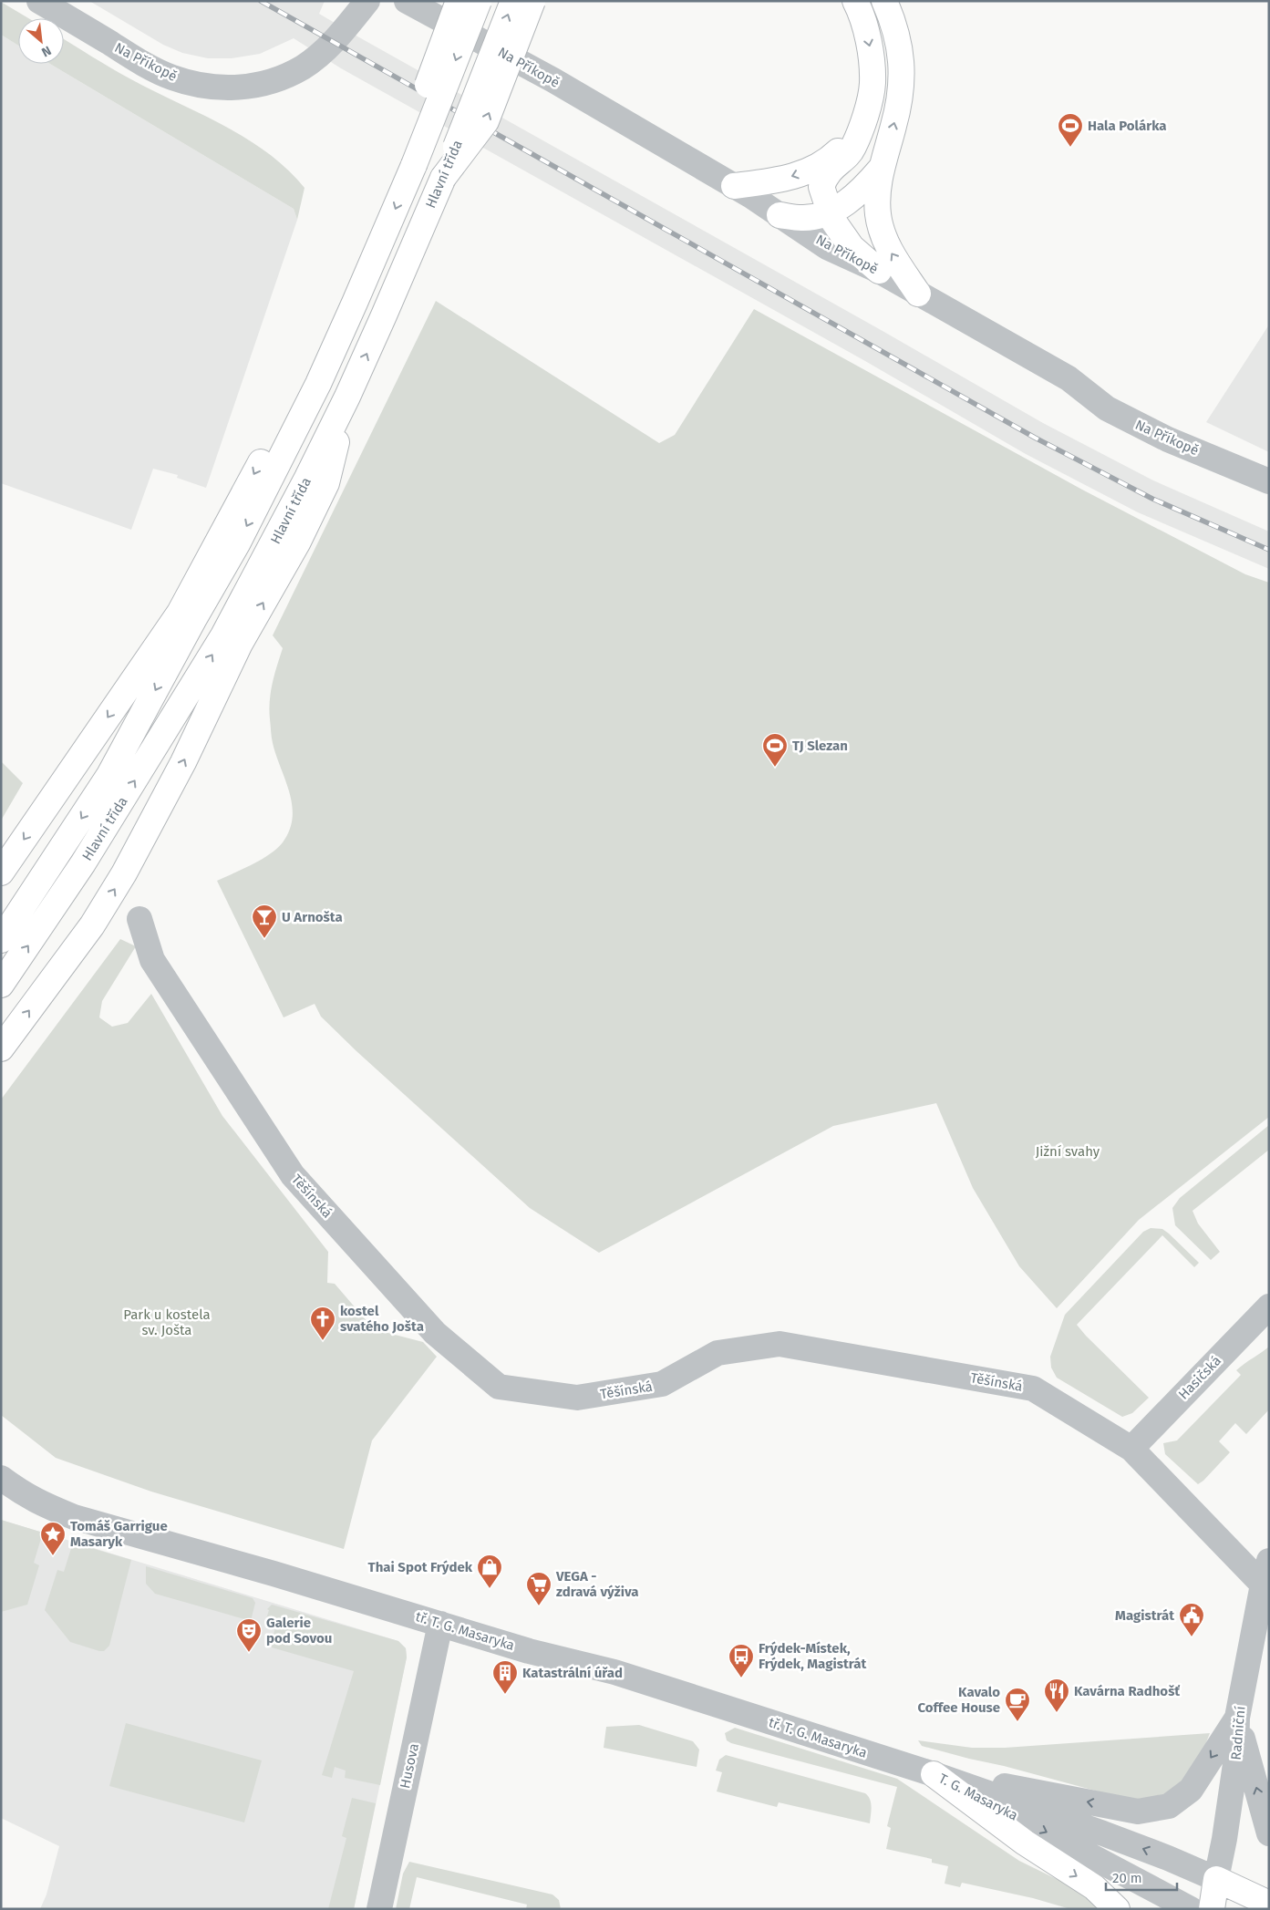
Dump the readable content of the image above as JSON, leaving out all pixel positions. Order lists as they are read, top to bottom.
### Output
{
  "streets": {
    "main road": ["Hlavní třída"],
    "street": [
      "Na Příkopě",
      "Těšínská",
      "Hasičská",
      "tř. T. G. Masaryka",
      "Radniční",
      "Husova",
      "T. G. Masaryka"
    ]
  },
  "crossings": [
    ["Těšínská", "Hasičská"],
    ["Těšínská", "Radniční"],
    ["tř. T. G. Masaryka", "Husova"],
    ["tř. T. G. Masaryka", "T. G. Masaryka"],
    ["Radniční", "T. G. Masaryka"]
  ],
  "parks": ["Jižní svahy", "Park u kostela sv. Jošta"],
  "places": {
    "sports": ["Hala Polárka", "TJ Slezan"],
    "bar": ["U Arnošta"],
    "church": ["kostel svatého Jošta"],
    "place": ["Tomáš Garrigue Masaryk"],
    "shop": ["Thai Spot Frýdek"],
    "supermarket": ["VEGA - zdravá výživa"],
    "public building": ["Magistrát"],
    "theatre": ["Galerie pod Sovou"],
    "bus stop": ["Frýdek-Místek, Frýdek, Magistrát"],
    "building": ["Katastrální úřad"],
    "restaurant": ["Kavárna Radhošť"],
    "cafe": ["Kavalo Coffee House"]
  },
  "scale_bar": "20 m",
  "north": "bottom right"
}
